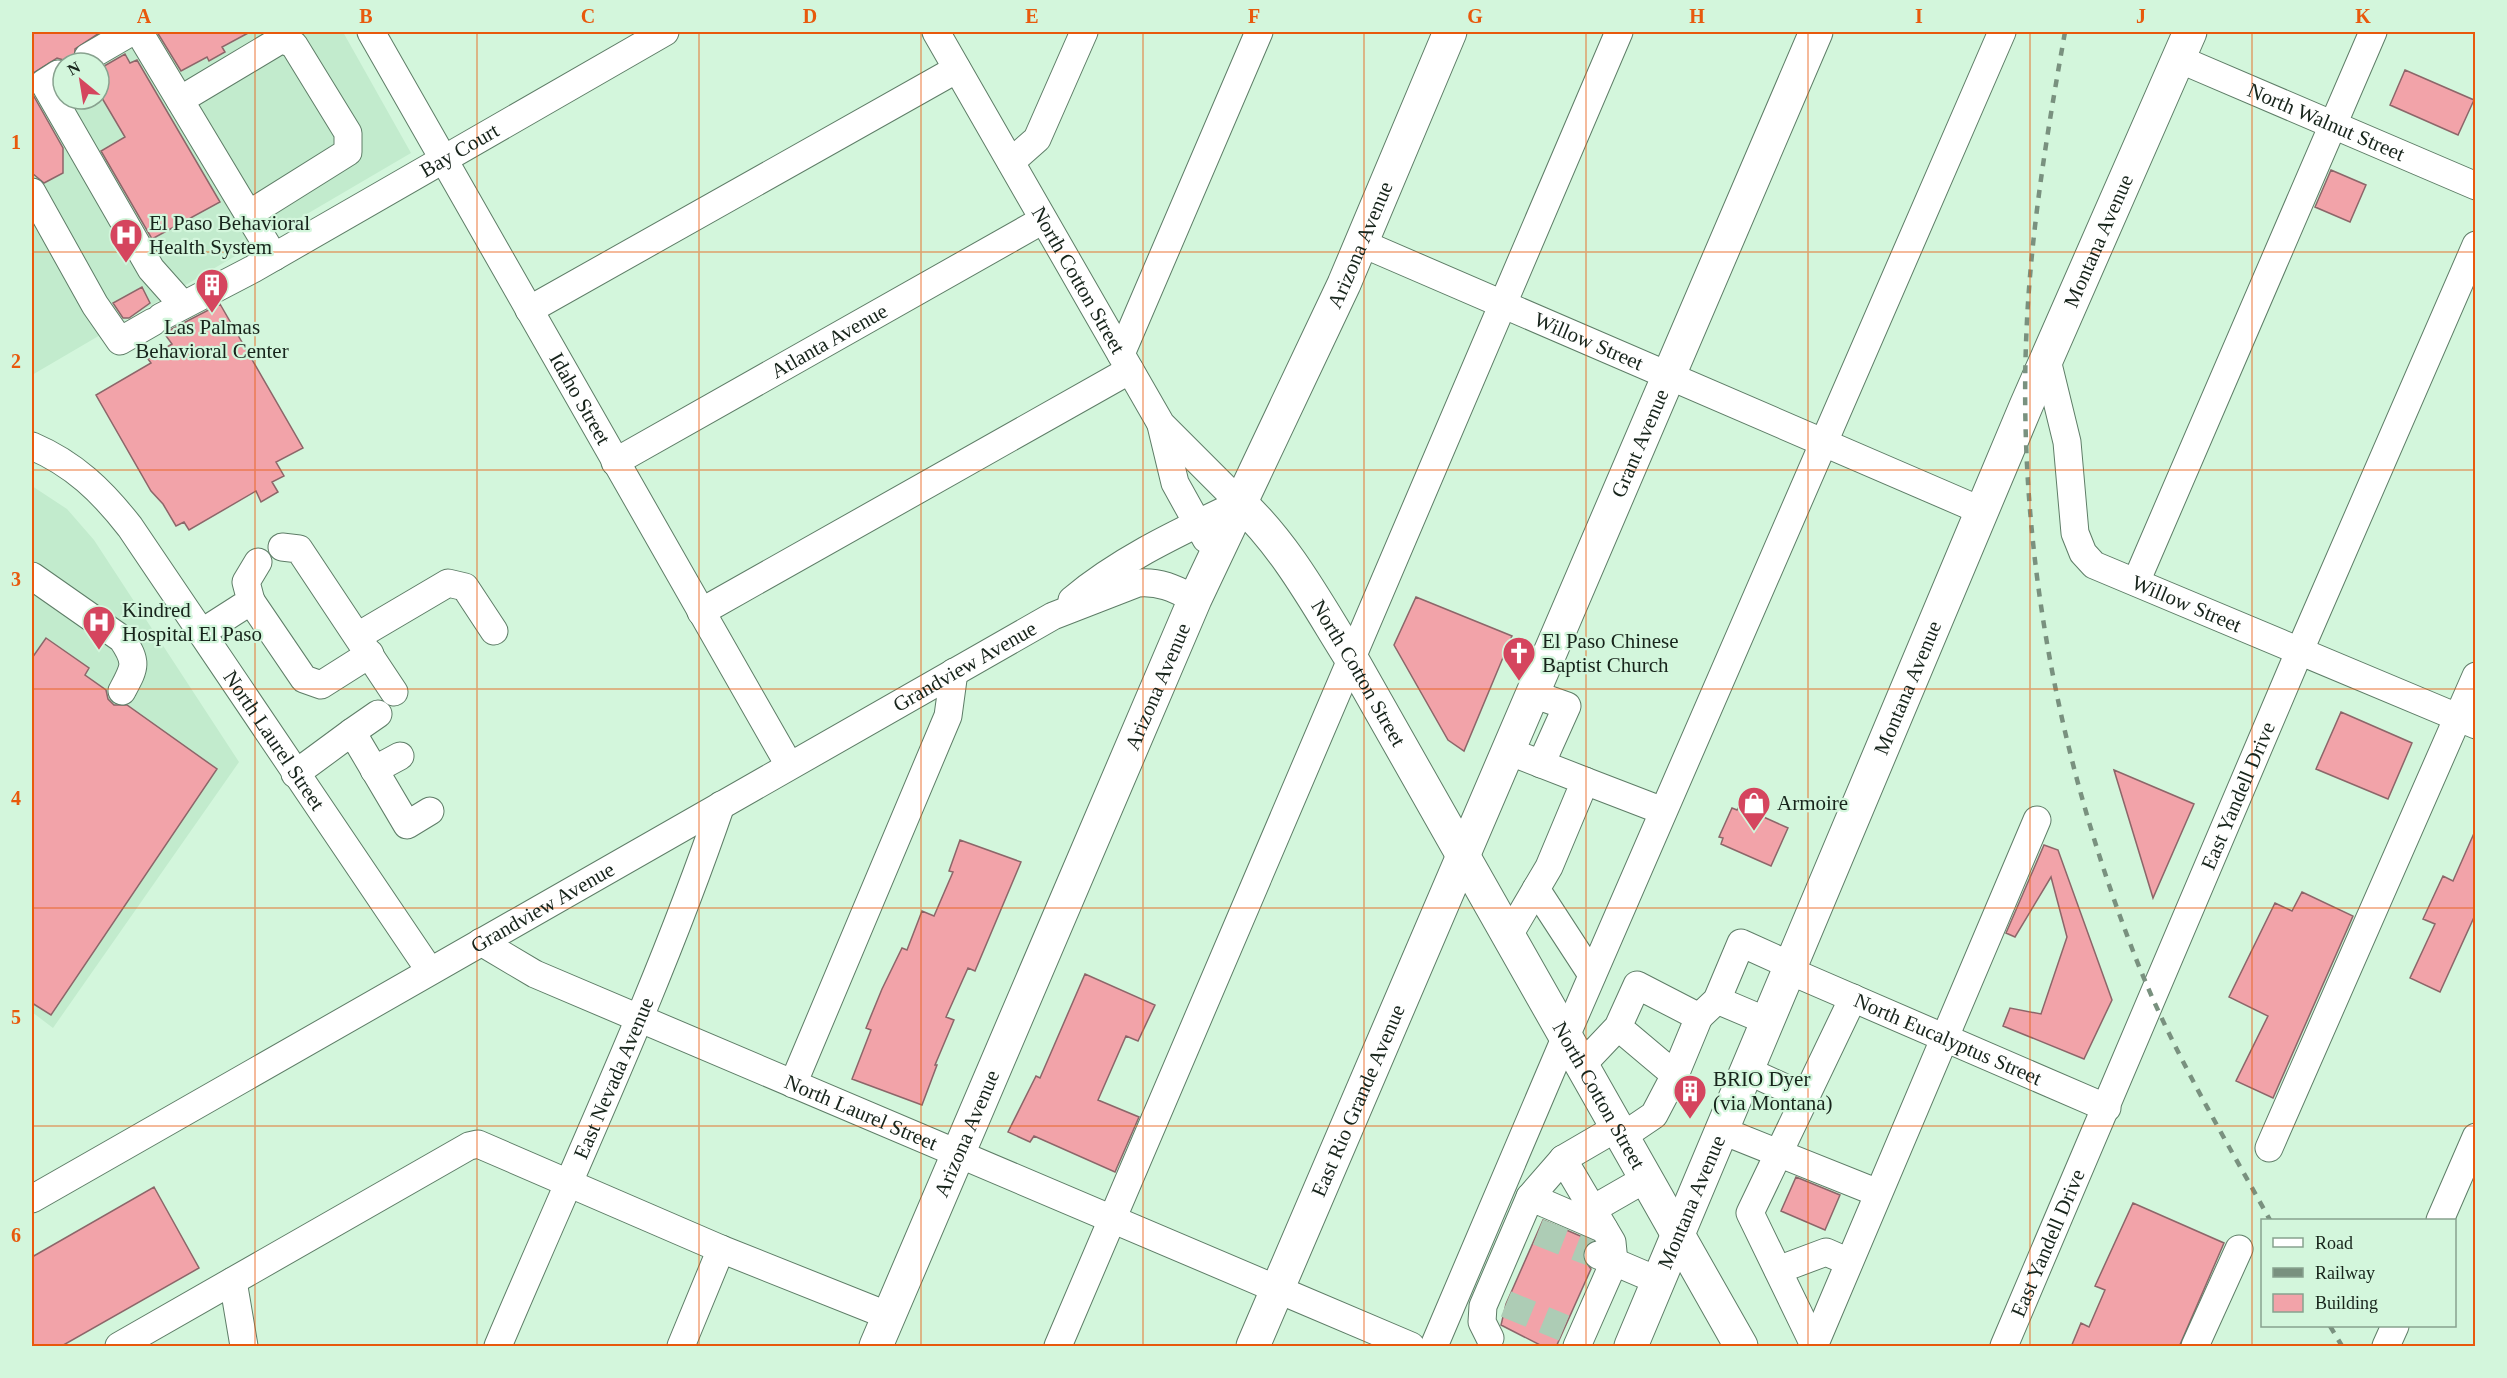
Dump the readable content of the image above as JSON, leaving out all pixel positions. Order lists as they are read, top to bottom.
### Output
{
  "streets": {
    "main road": [
      "Montana Avenue",
      "Arizona Avenue",
      "North Cotton Street",
      "Grant Avenue",
      "East Rio Grande Avenue"
    ],
    "street": [
      "North Walnut Street",
      "Bay Court",
      "Atlanta Avenue",
      "Willow Street",
      "Idaho Street",
      "Grandview Avenue",
      "North Laurel Street",
      "East Yandell Drive",
      "North Eucalyptus Street",
      "East Nevada Avenue"
    ]
  },
  "crossings": [
    ["North Walnut Street", "Montana Avenue"],
    ["Bay Court", "Idaho Street"],
    ["Montana Avenue", "North Cotton Street"],
    ["Montana Avenue", "Willow Street"],
    ["Montana Avenue", "North Eucalyptus Street"],
    ["Arizona Avenue", "North Cotton Street"],
    ["Arizona Avenue", "Willow Street"],
    ["Arizona Avenue", "Grandview Avenue"],
    ["Arizona Avenue", "North Laurel Street"],
    ["North Cotton Street", "Atlanta Avenue"],
    ["North Cotton Street", "Grant Avenue"],
    ["North Cotton Street", "Grandview Avenue"],
    ["North Cotton Street", "East Rio Grande Avenue"],
    ["Atlanta Avenue", "Idaho Street"],
    ["Willow Street", "Grant Avenue"],
    ["Willow Street", "East Yandell Drive"],
    ["Idaho Street", "Grandview Avenue"],
    ["Grant Avenue", "East Rio Grande Avenue"],
    ["Grandview Avenue", "North Laurel Street"],
    ["Grandview Avenue", "East Nevada Avenue"],
    ["North Laurel Street", "East Nevada Avenue"],
    ["North Laurel Street", "East Rio Grande Avenue"],
    ["East Yandell Drive", "North Eucalyptus Street"]
  ],
  "places": {
    "hospital": ["El Paso Behavioral Health System", "Kindred Hospital El Paso"],
    "building": ["Las Palmas Behavioral Center", "BRIO Dyer (via Montana)"],
    "church": ["El Paso Chinese Baptist Church"],
    "shop": ["Armoire"]
  },
  "legend": ["Road", "Railway", "Building"],
  "north": "top left",
  "grid": {
    "columns": [
      "A",
      "B",
      "C",
      "D",
      "E",
      "F",
      "G",
      "H",
      "I",
      "J",
      "K"
    ],
    "rows": [
      "1",
      "2",
      "3",
      "4",
      "5",
      "6"
    ]
  }
}
